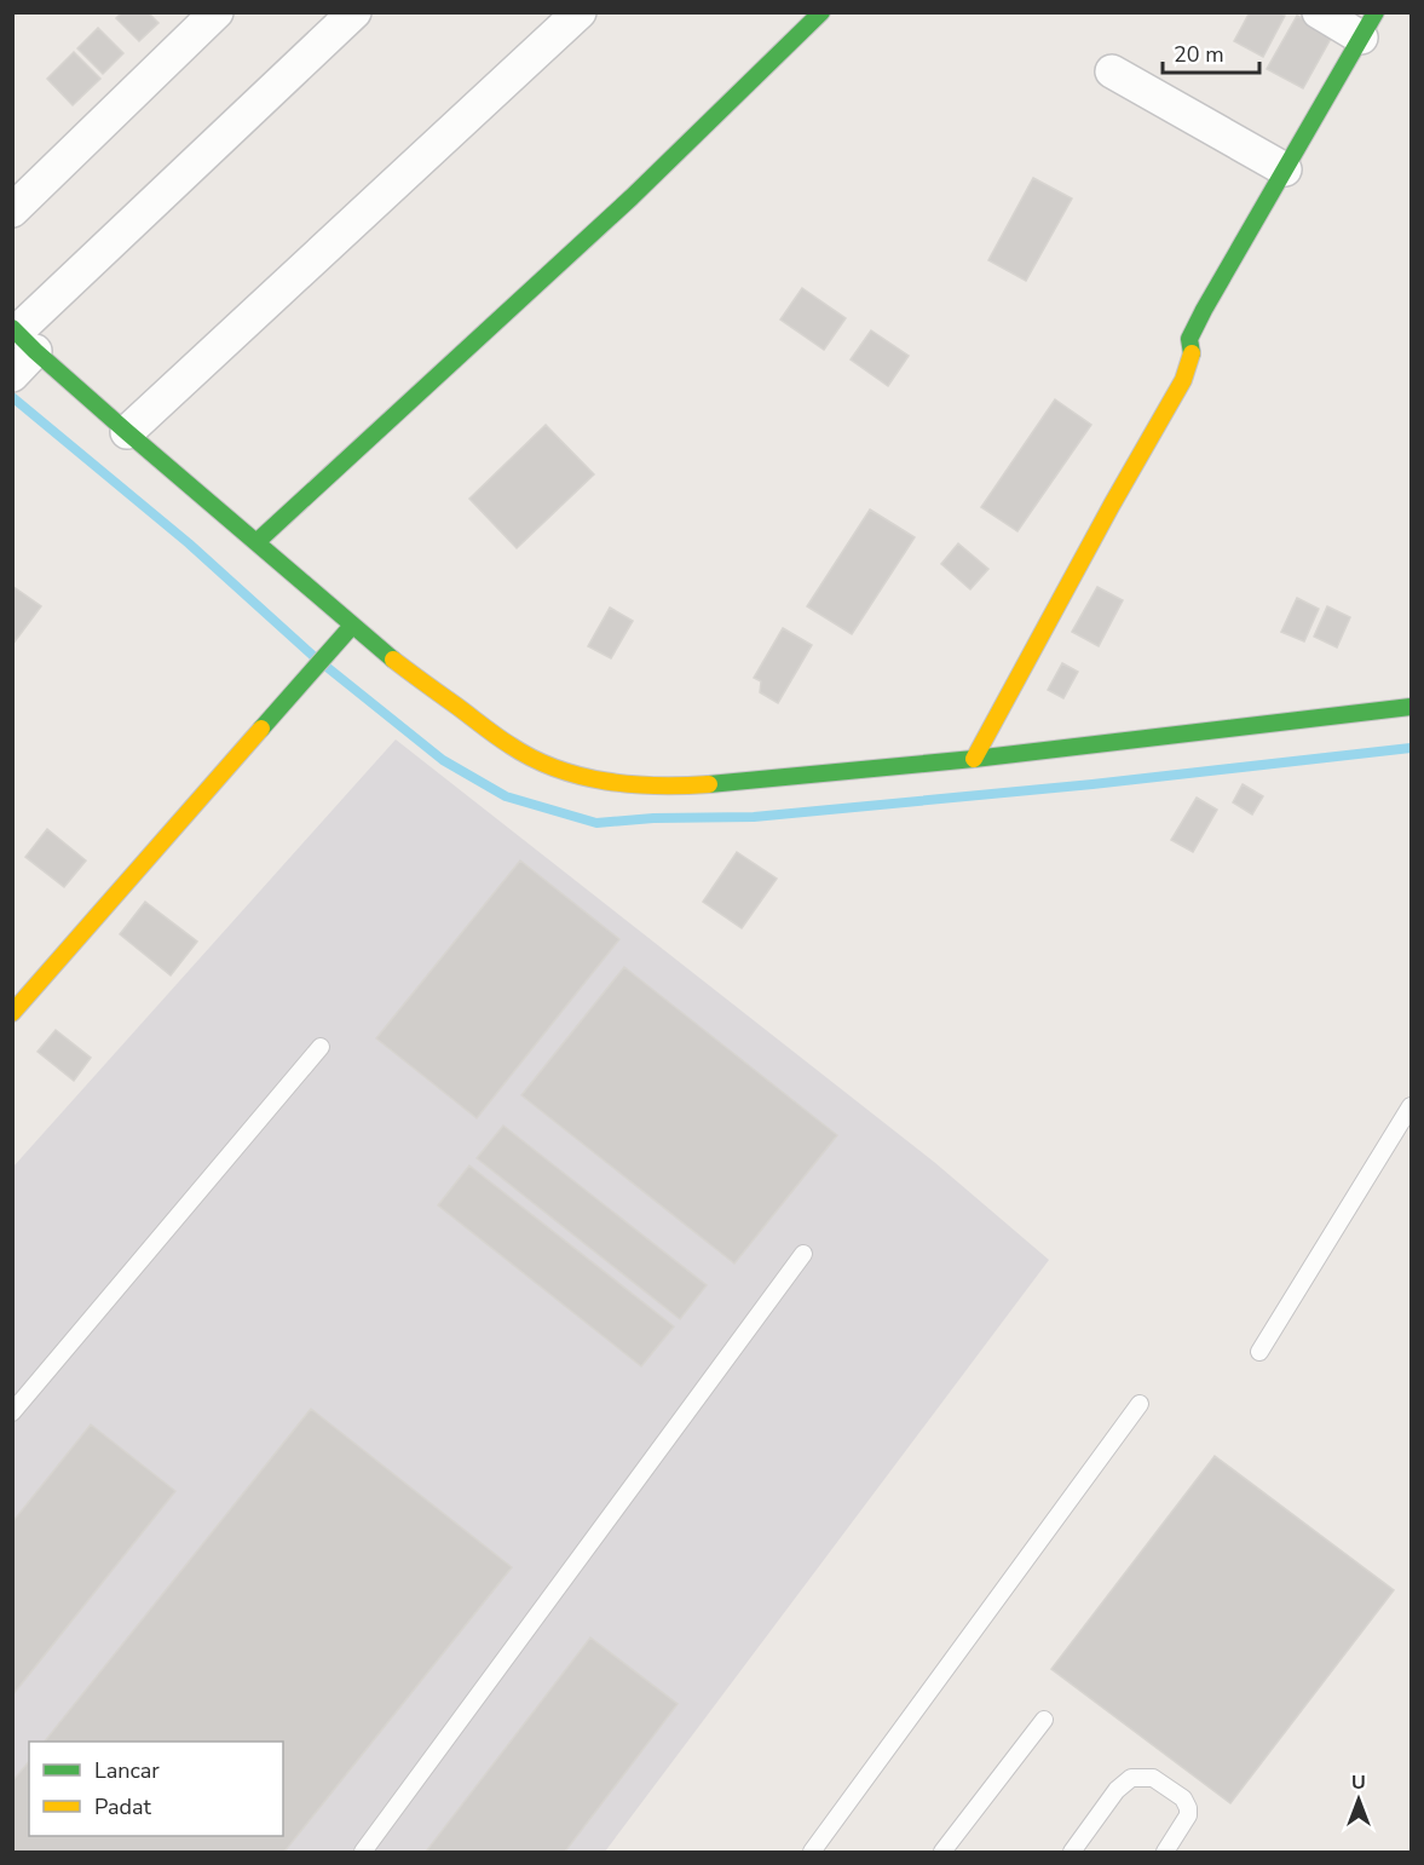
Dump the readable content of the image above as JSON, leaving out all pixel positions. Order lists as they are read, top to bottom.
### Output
{
  "legend": ["Lancar", "Padat"],
  "scale_bar": "20 m",
  "north": "top"
}
